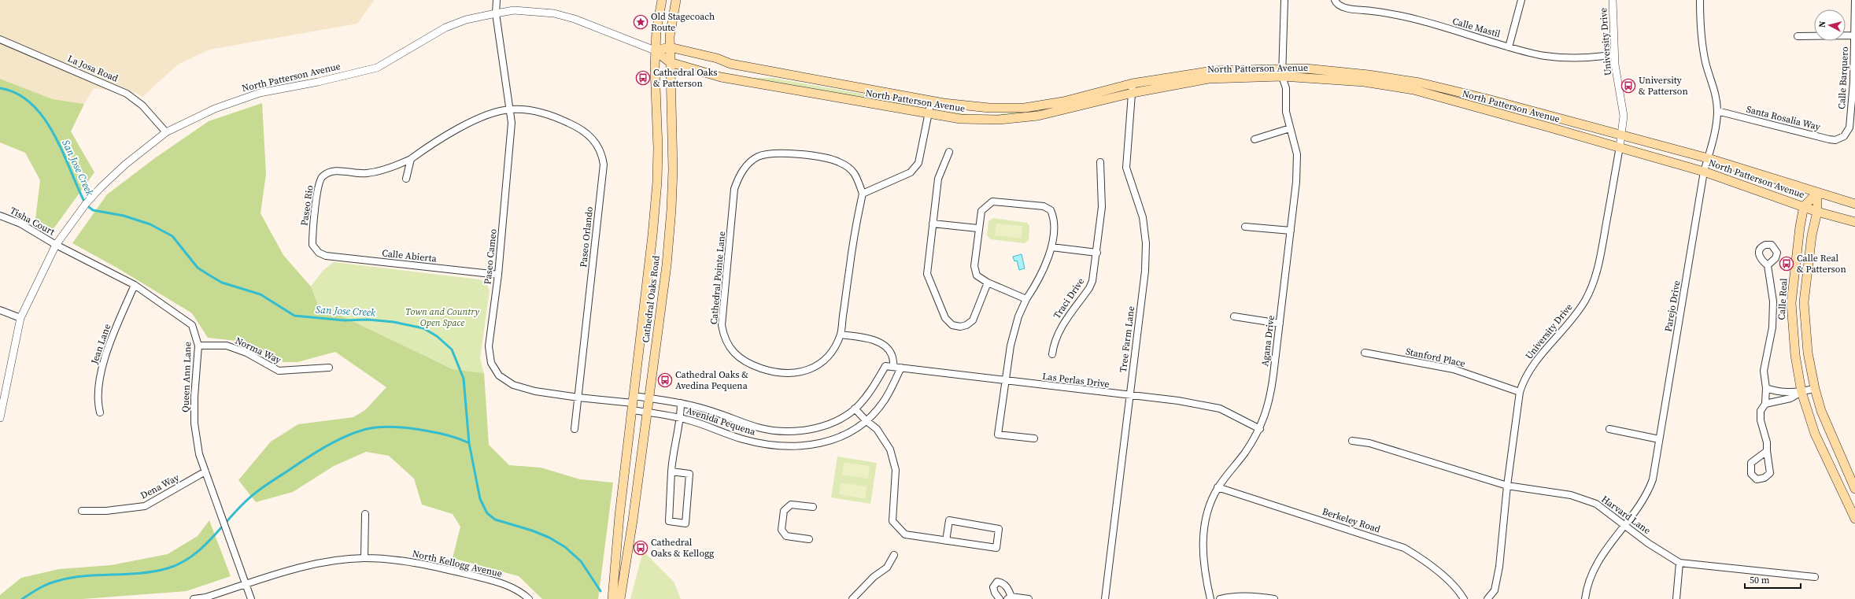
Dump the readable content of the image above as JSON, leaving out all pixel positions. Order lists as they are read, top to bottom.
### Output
{
  "streets": {
    "main road": ["North Patterson Avenue", "Cathedral Oaks Road", "Calle Real"],
    "street": [
      "Calle Mastil",
      "University Drive",
      "La Josa Road",
      "Calle Barquero",
      "Santa Rosalia Way",
      "Paseo Rio",
      "Tisha Court",
      "Paseo Orlando",
      "Calle Abierta",
      "Paseo Cameo",
      "Cathedral Pointe Lane",
      "Traci Drive",
      "Parejo Drive",
      "Tree Farm Lane",
      "Agana Drive",
      "Jean Lane",
      "Norma Way",
      "Stanford Place",
      "Queen Ann Lane",
      "Las Perlas Drive",
      "Avenida Pequena",
      "Dena Way",
      "Harvard Lane",
      "Berkeley Road",
      "North Kellogg Avenue"
    ]
  },
  "crossings": [
    ["Calle Mastil", "University Drive"],
    ["University Drive", "North Patterson Avenue"],
    ["University Drive", "Stanford Place"],
    ["University Drive", "Harvard Lane"],
    ["La Josa Road", "North Patterson Avenue"],
    ["North Patterson Avenue", "Tisha Court"],
    ["North Patterson Avenue", "Paseo Cameo"],
    ["North Patterson Avenue", "Cathedral Oaks Road"],
    ["North Patterson Avenue", "Calle Real"],
    ["North Patterson Avenue", "Parejo Drive"],
    ["North Patterson Avenue", "Tree Farm Lane"],
    ["North Patterson Avenue", "Agana Drive"],
    ["North Patterson Avenue", "Queen Ann Lane"],
    ["Calle Barquero", "Santa Rosalia Way"],
    ["Santa Rosalia Way", "Parejo Drive"],
    ["Paseo Rio", "Paseo Orlando"],
    ["Paseo Rio", "Calle Abierta"],
    ["Paseo Rio", "Paseo Cameo"],
    ["Tisha Court", "Queen Ann Lane"],
    ["Paseo Orlando", "Paseo Cameo"],
    ["Calle Abierta", "Paseo Cameo"],
    ["Paseo Cameo", "Cathedral Oaks Road"],
    ["Paseo Cameo", "Avenida Pequena"],
    ["Cathedral Oaks Road", "Avenida Pequena"],
    ["Parejo Drive", "Harvard Lane"],
    ["Tree Farm Lane", "Las Perlas Drive"],
    ["Agana Drive", "Las Perlas Drive"],
    ["Agana Drive", "Berkeley Road"],
    ["Jean Lane", "Queen Ann Lane"],
    ["Norma Way", "Queen Ann Lane"],
    ["Queen Ann Lane", "Dena Way"],
    ["Queen Ann Lane", "North Kellogg Avenue"],
    ["Las Perlas Drive", "Avenida Pequena"]
  ],
  "water": ["San Jose Creek"],
  "parks": ["Town and Country Open Space"],
  "places": {
    "place": ["Old Stagecoach Route"],
    "bus stop": [
      "Cathedral Oaks & Patterson",
      "University & Patterson",
      "Calle Real & Patterson",
      "Cathedral Oaks & Avedina Pequena",
      "Cathedral Oaks & Kellogg"
    ]
  },
  "scale_bar": "50 m",
  "north": "left"
}
